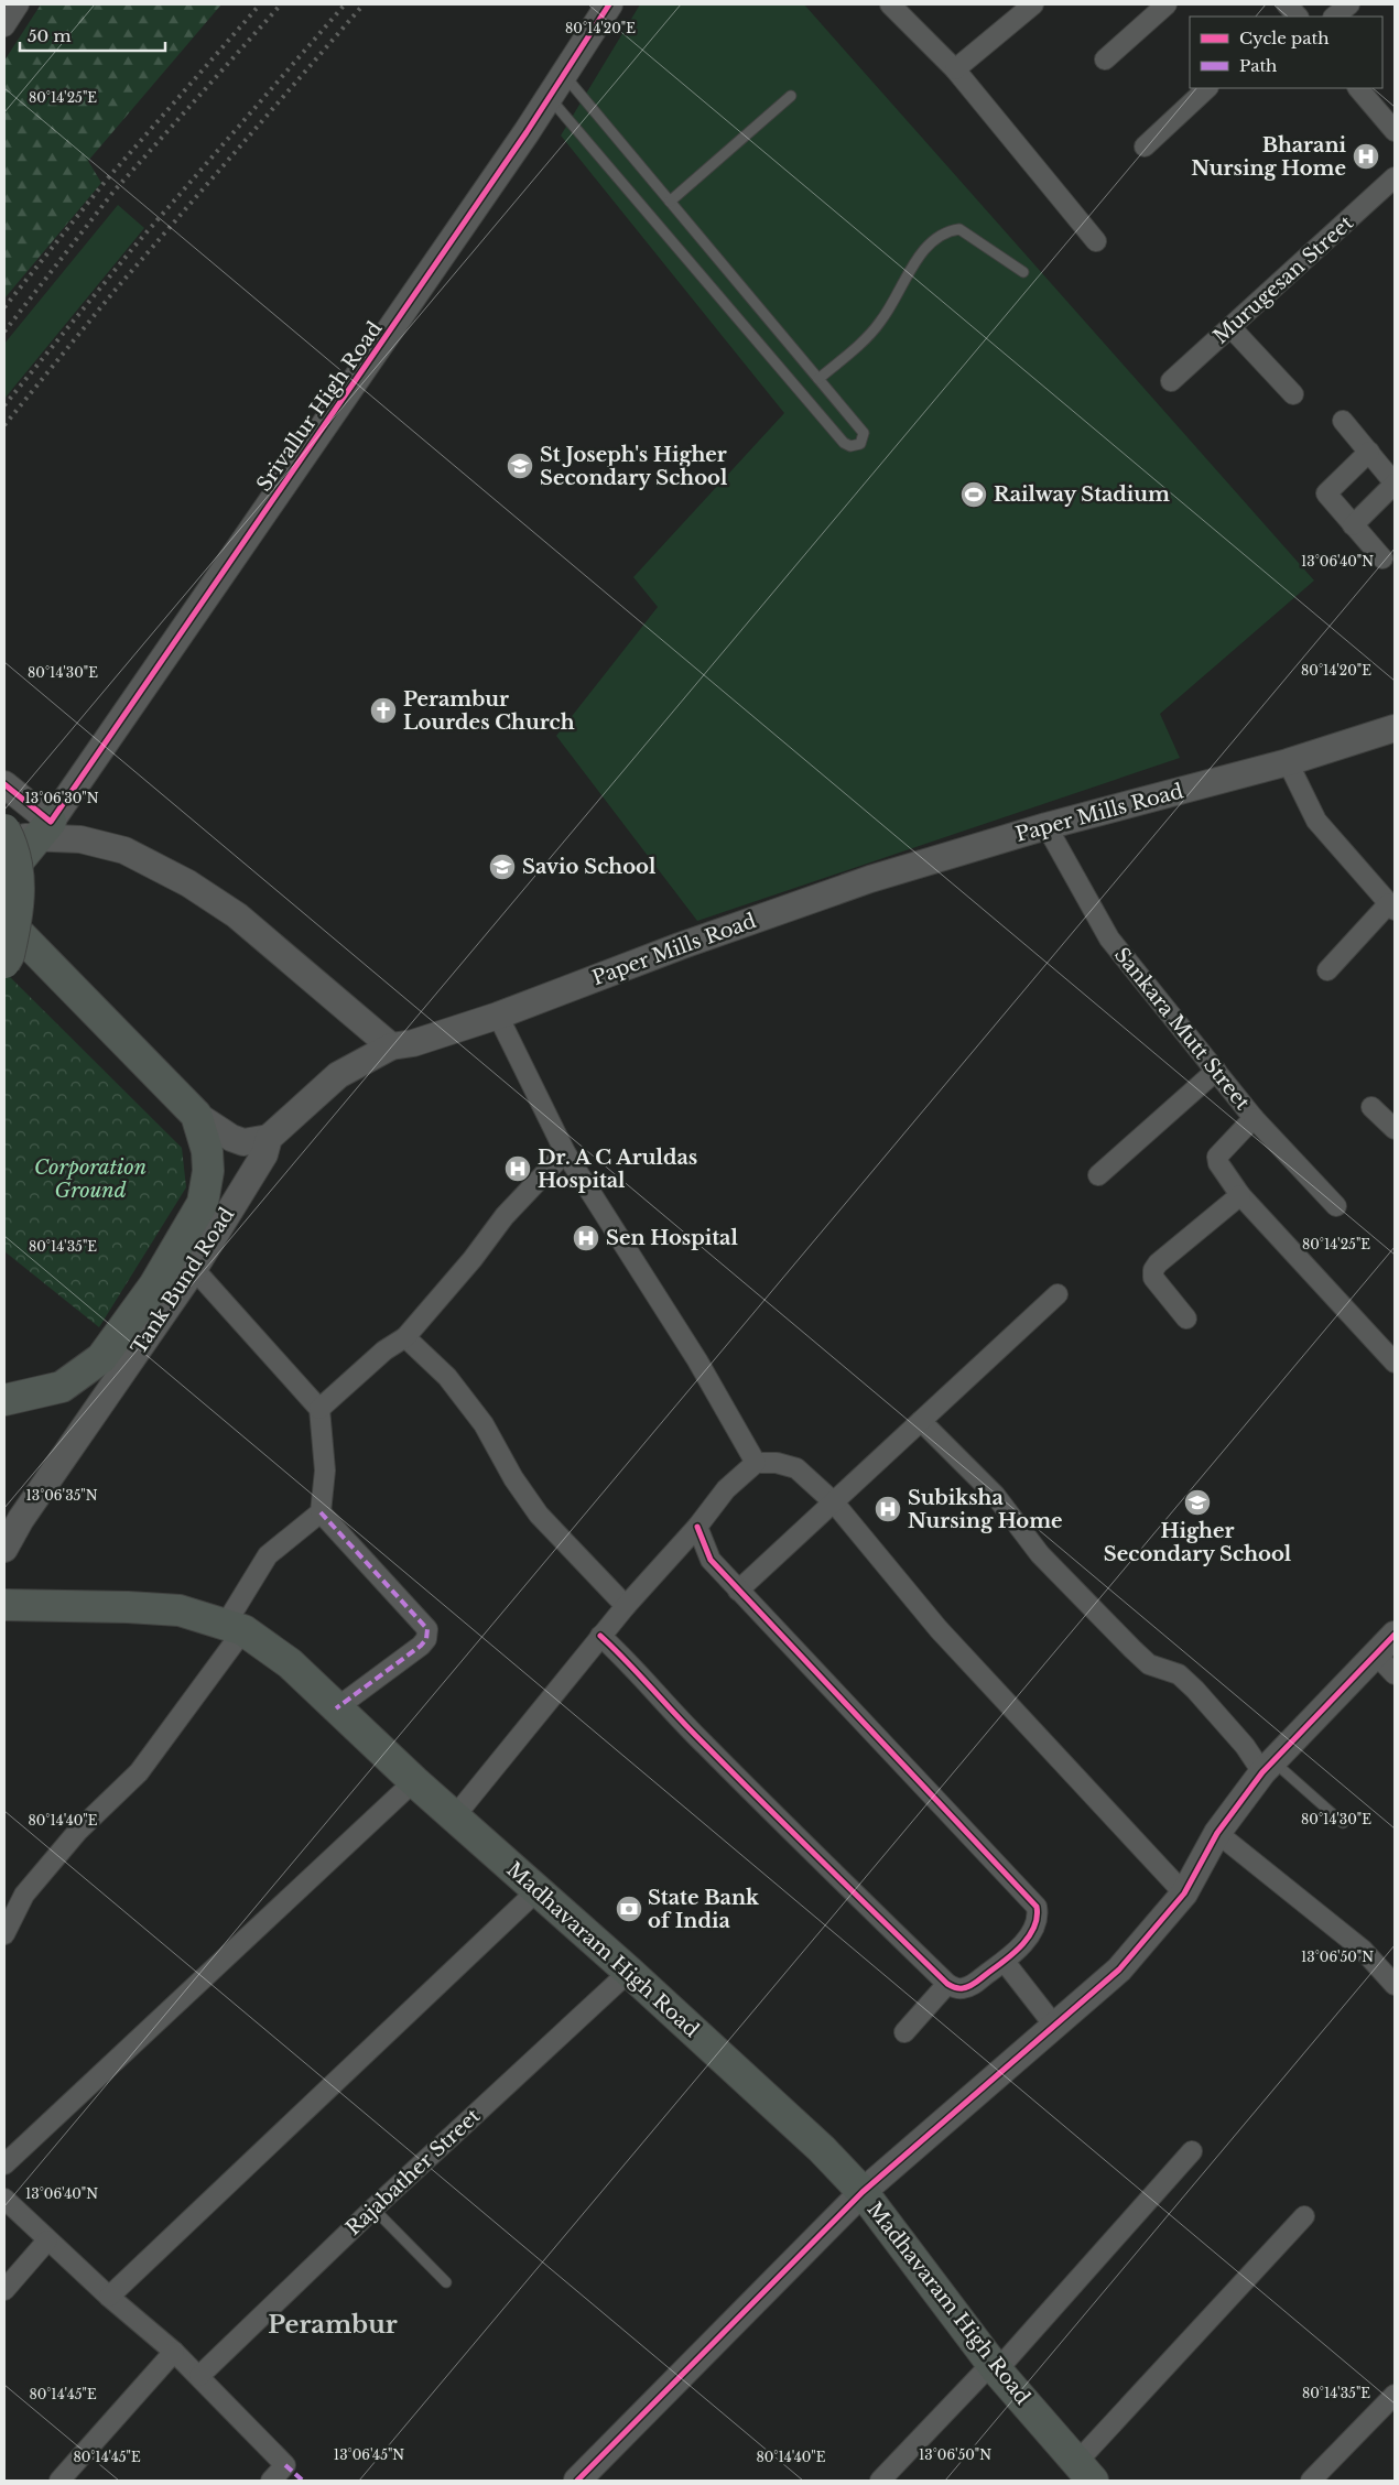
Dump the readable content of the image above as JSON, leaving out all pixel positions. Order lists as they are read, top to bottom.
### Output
{
  "streets": {
    "main road": [
      "Srivallur High Road",
      "Paper Mills Road",
      "Tank Bund Road",
      "Madhavaram High Road"
    ],
    "street": ["Murugesan Street", "Sankara Mutt Street", "Rajabather Street"]
  },
  "crossings": [
    ["Paper Mills Road", "Sankara Mutt Street"],
    ["Paper Mills Road", "Tank Bund Road"],
    ["Madhavaram High Road", "Rajabather Street"]
  ],
  "districts": ["Perambur"],
  "parks": ["Corporation Ground"],
  "places": {
    "hospital": [
      "Bharani Nursing Home",
      "Dr. A C Aruldas Hospital",
      "Sen Hospital",
      "Subiksha Nursing Home"
    ],
    "school or university": ["St Joseph's Higher Secondary School", "Savio School", "Higher Secondary School"],
    "sports": ["Railway Stadium"],
    "church": ["Perambur Lourdes Church"],
    "bank": ["State Bank of India"]
  },
  "legend": ["Cycle path", "Path"],
  "scale_bar": "50 m",
  "coordinates": [
    "80°14'20\"E",
    "80°14'25\"E",
    "13°06'40\"N",
    "80°14'30\"E",
    "13°06'30\"N",
    "80°14'35\"E",
    "13°06'35\"N",
    "80°14'40\"E",
    "13°06'50\"N",
    "80°14'45\"E",
    "13°06'45\"N"
  ]
}
